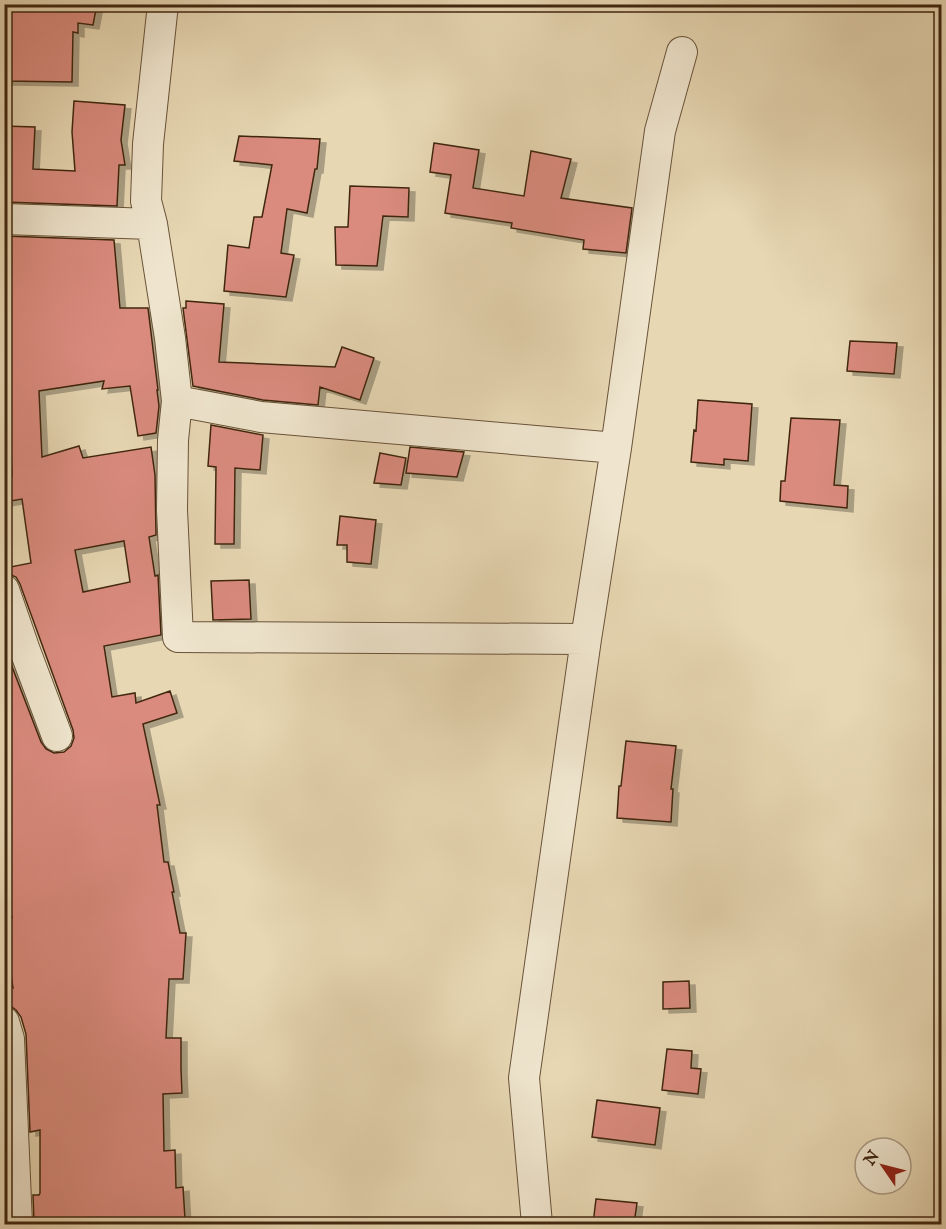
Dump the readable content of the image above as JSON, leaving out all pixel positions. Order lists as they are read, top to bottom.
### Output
{
  "north": "top left"
}
